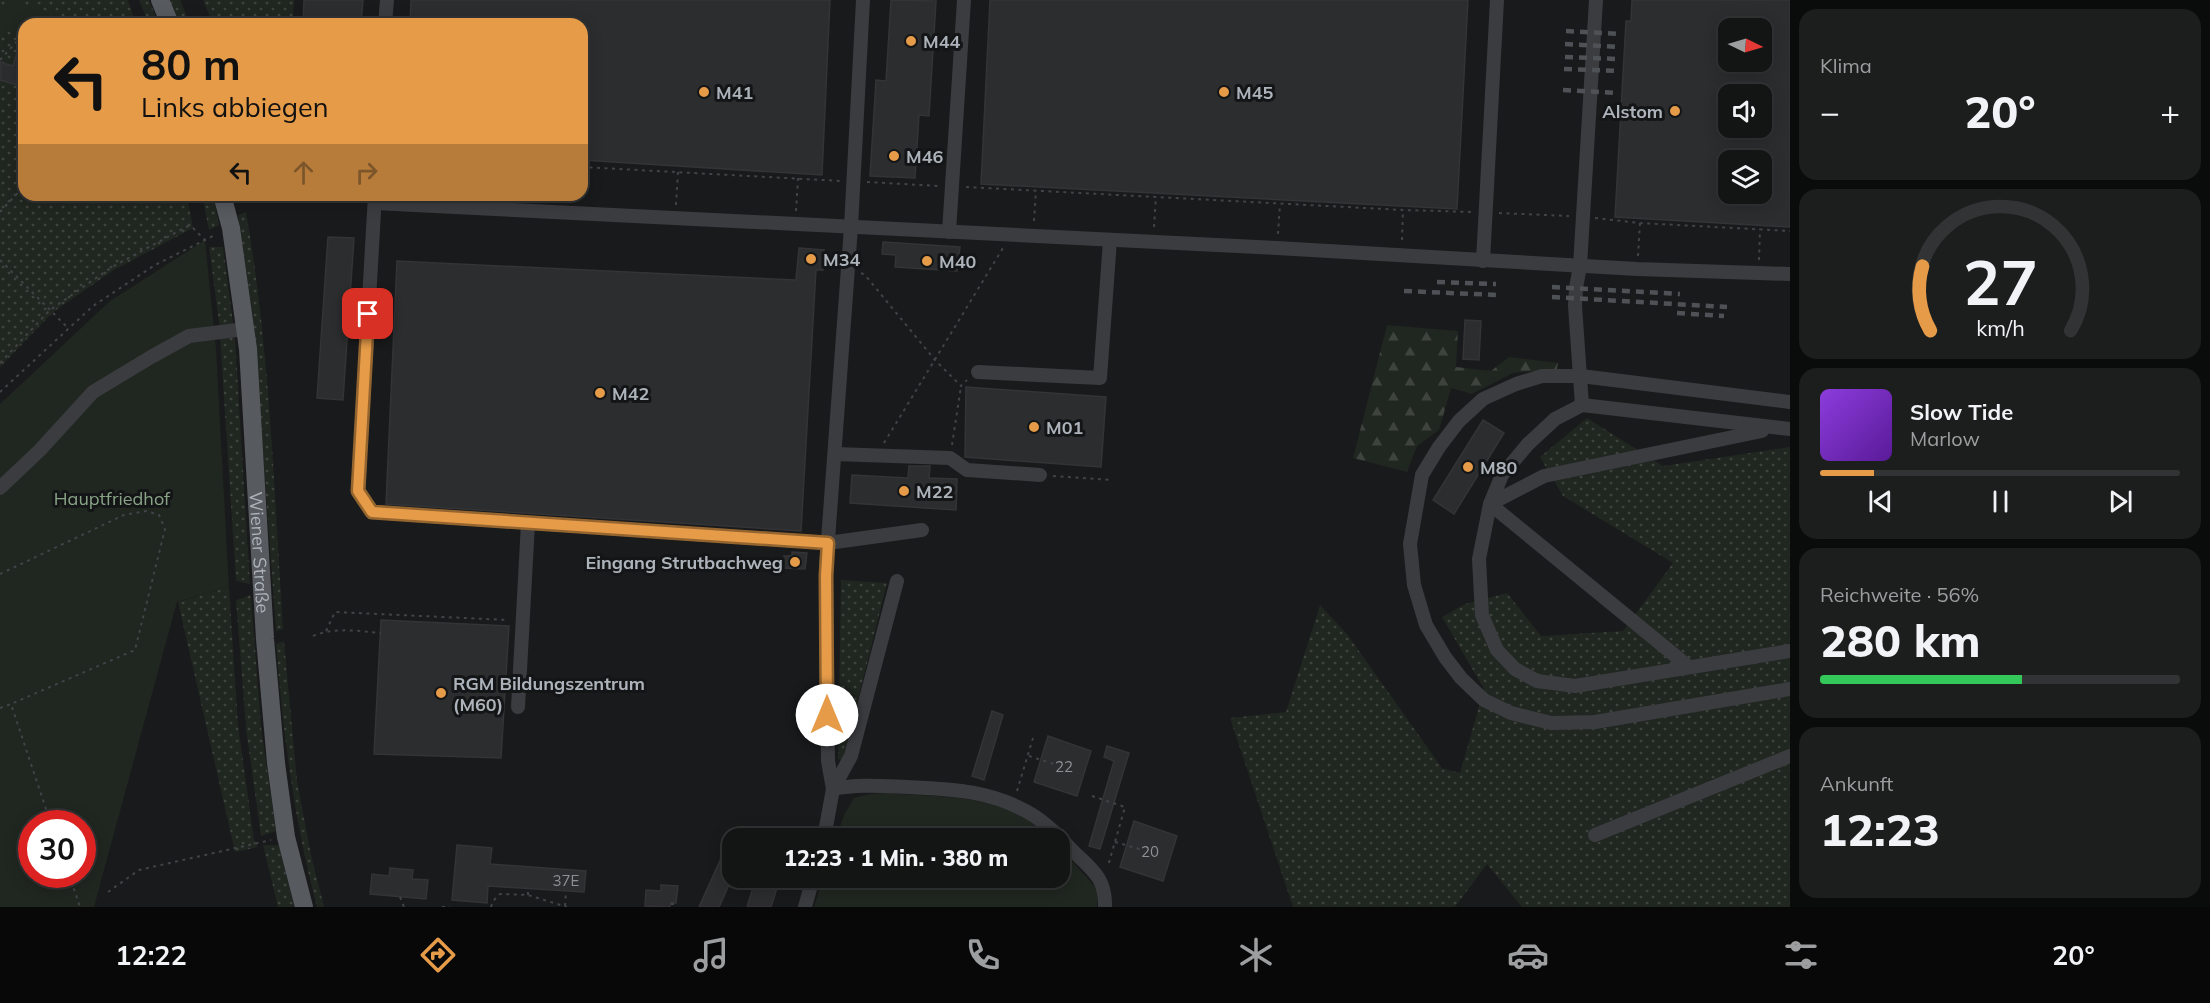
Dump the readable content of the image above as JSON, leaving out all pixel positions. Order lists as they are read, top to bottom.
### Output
{
  "streets": {
    "main road": ["Wiener Straße"]
  },
  "parks": ["Hauptfriedhof"],
  "places": [
    "M44",
    "M41",
    "M45",
    "Alstom",
    "M46",
    "M34",
    "M40",
    "M42",
    "M01",
    "M80",
    "M22",
    "Eingang Strutbachweg",
    "RGM Bildungszentrum (M60)"
  ],
  "house_numbers": ["22", "20", "37E"],
  "north": "right",
  "page": {
    "tile": [
      "Klima",
      ["Reichweite · 56%", "280 km"],
      ["Ankunft", "12:23"]
    ],
    "turn": ["80 m", "Links abbiegen"],
    "heat": ["−", "20°", "+"],
    "song": ["Slow Tide", "Marlow"],
    "limit": "30",
    "trip": "12:23 · 1 Min. · 380 m",
    "tabs": ["12:22", "20°"],
    "gauge": ["27", "km/h"]
  }
}
